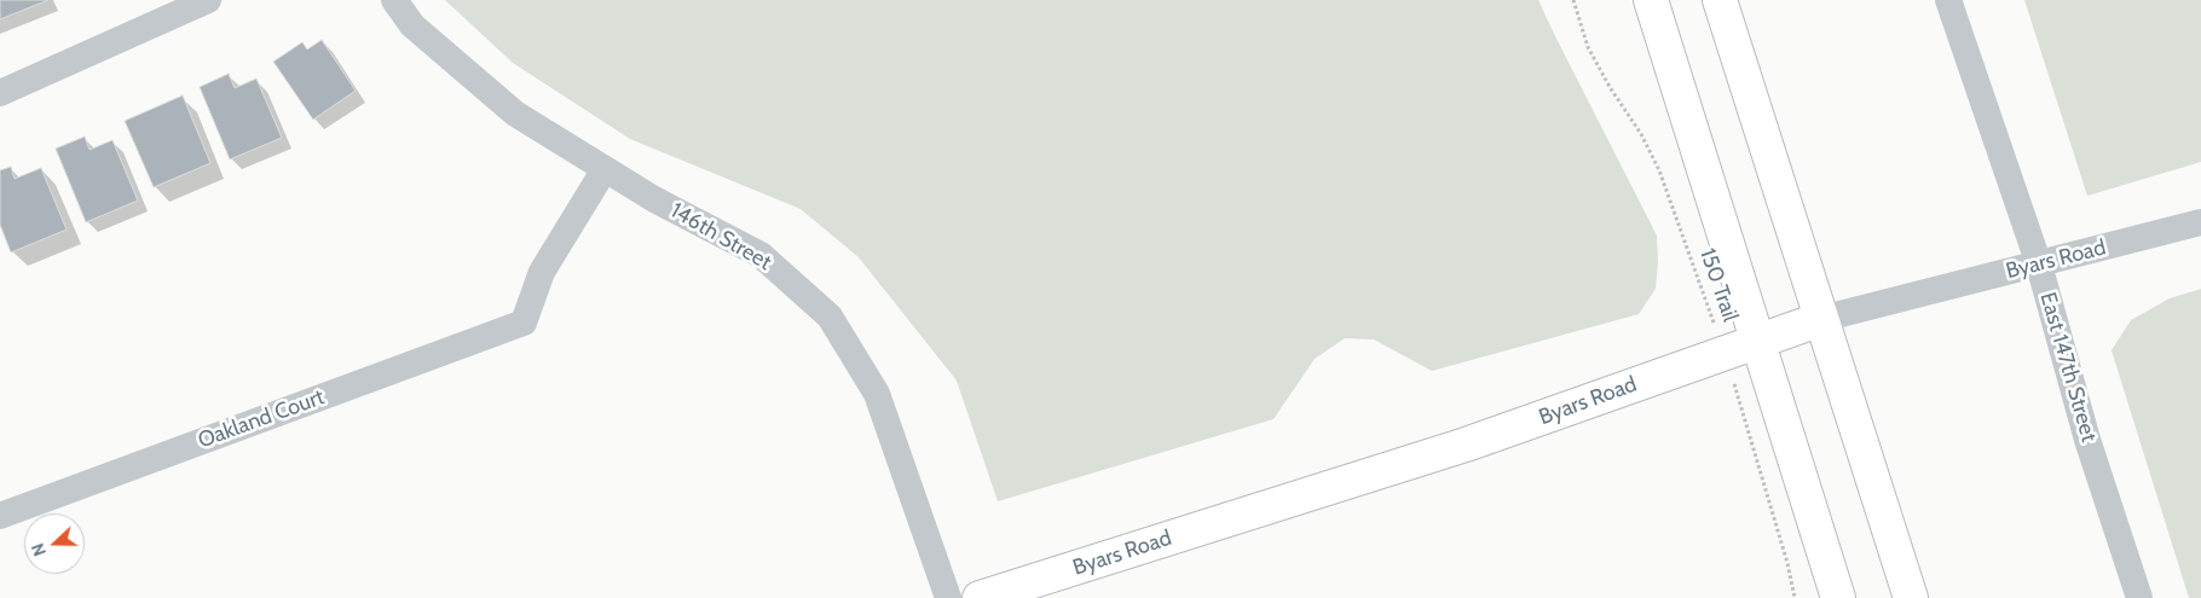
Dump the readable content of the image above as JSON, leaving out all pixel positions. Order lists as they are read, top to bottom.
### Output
{
  "streets": {
    "main road": ["Byars Road"],
    "street": ["146th Street", "East 147th Street", "Oakland Court"],
    "path": ["150 Trail"]
  },
  "crossings": [
    ["146th Street", "Oakland Court"],
    ["Byars Road", "150 Trail"],
    ["Byars Road", "East 147th Street"]
  ],
  "north": "left"
}
